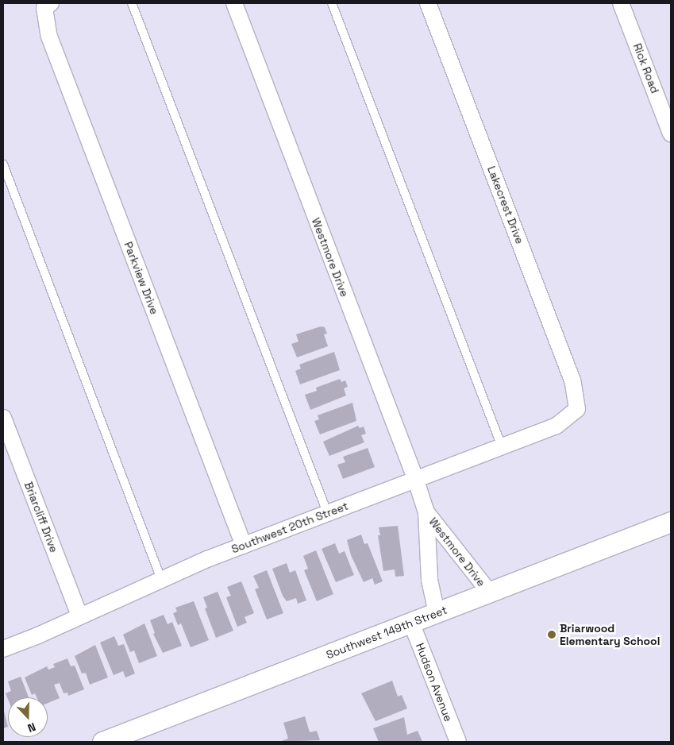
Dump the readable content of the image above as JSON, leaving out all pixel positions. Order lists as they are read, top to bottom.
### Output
{
  "streets": {
    "street": [
      "Rick Road",
      "Lakecrest Drive",
      "Westmore Drive",
      "Parkview Drive",
      "Briarcliff Drive",
      "Southwest 20th Street",
      "Southwest 149th Street",
      "Hudson Avenue"
    ]
  },
  "crossings": [
    ["Lakecrest Drive", "Southwest 20th Street"],
    ["Westmore Drive", "Southwest 20th Street"],
    ["Westmore Drive", "Southwest 149th Street"],
    ["Parkview Drive", "Southwest 20th Street"],
    ["Briarcliff Drive", "Southwest 20th Street"],
    ["Southwest 149th Street", "Hudson Avenue"]
  ],
  "places": ["Briarwood Elementary School"],
  "north": "bottom"
}
